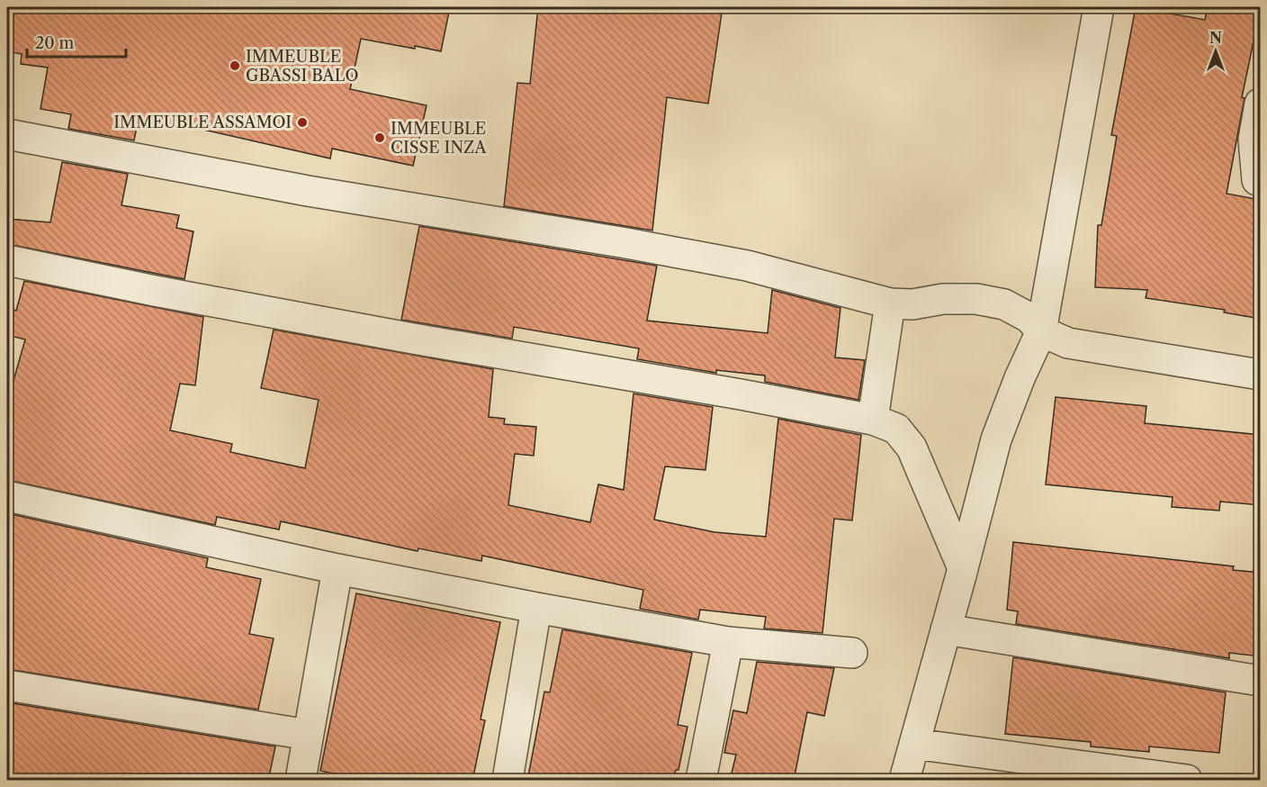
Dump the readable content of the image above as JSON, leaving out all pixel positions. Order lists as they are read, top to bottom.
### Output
{
  "places": ["IMMEUBLE GBASSI BALO", "IMMEUBLE ASSAMOI", "IMMEUBLE CISSE INZA"],
  "scale_bar": "20 m",
  "north": "top"
}
